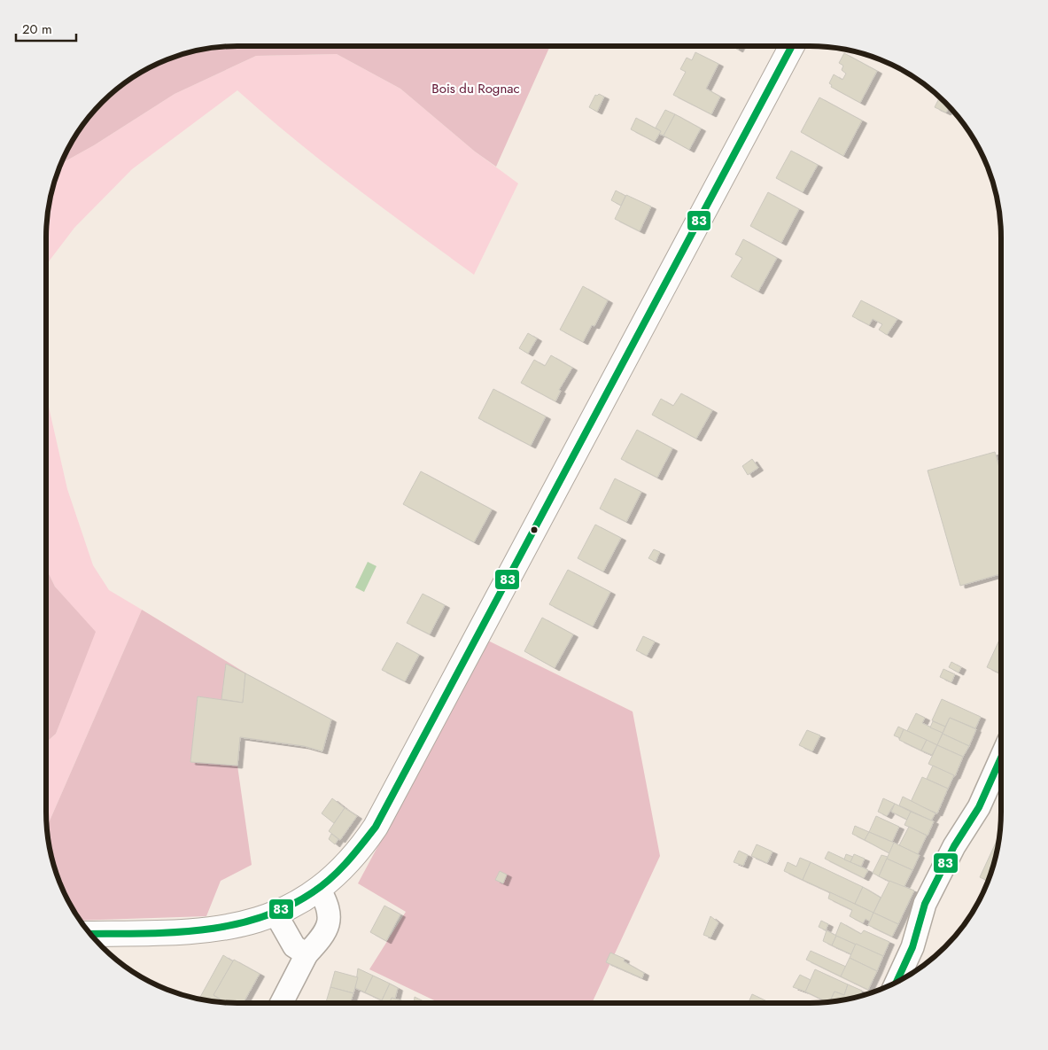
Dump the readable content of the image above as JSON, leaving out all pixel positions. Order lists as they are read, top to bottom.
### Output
{
  "parks": ["Bois du Rognac"],
  "lines": ["transit line 83"],
  "scale_bar": "20 m"
}
